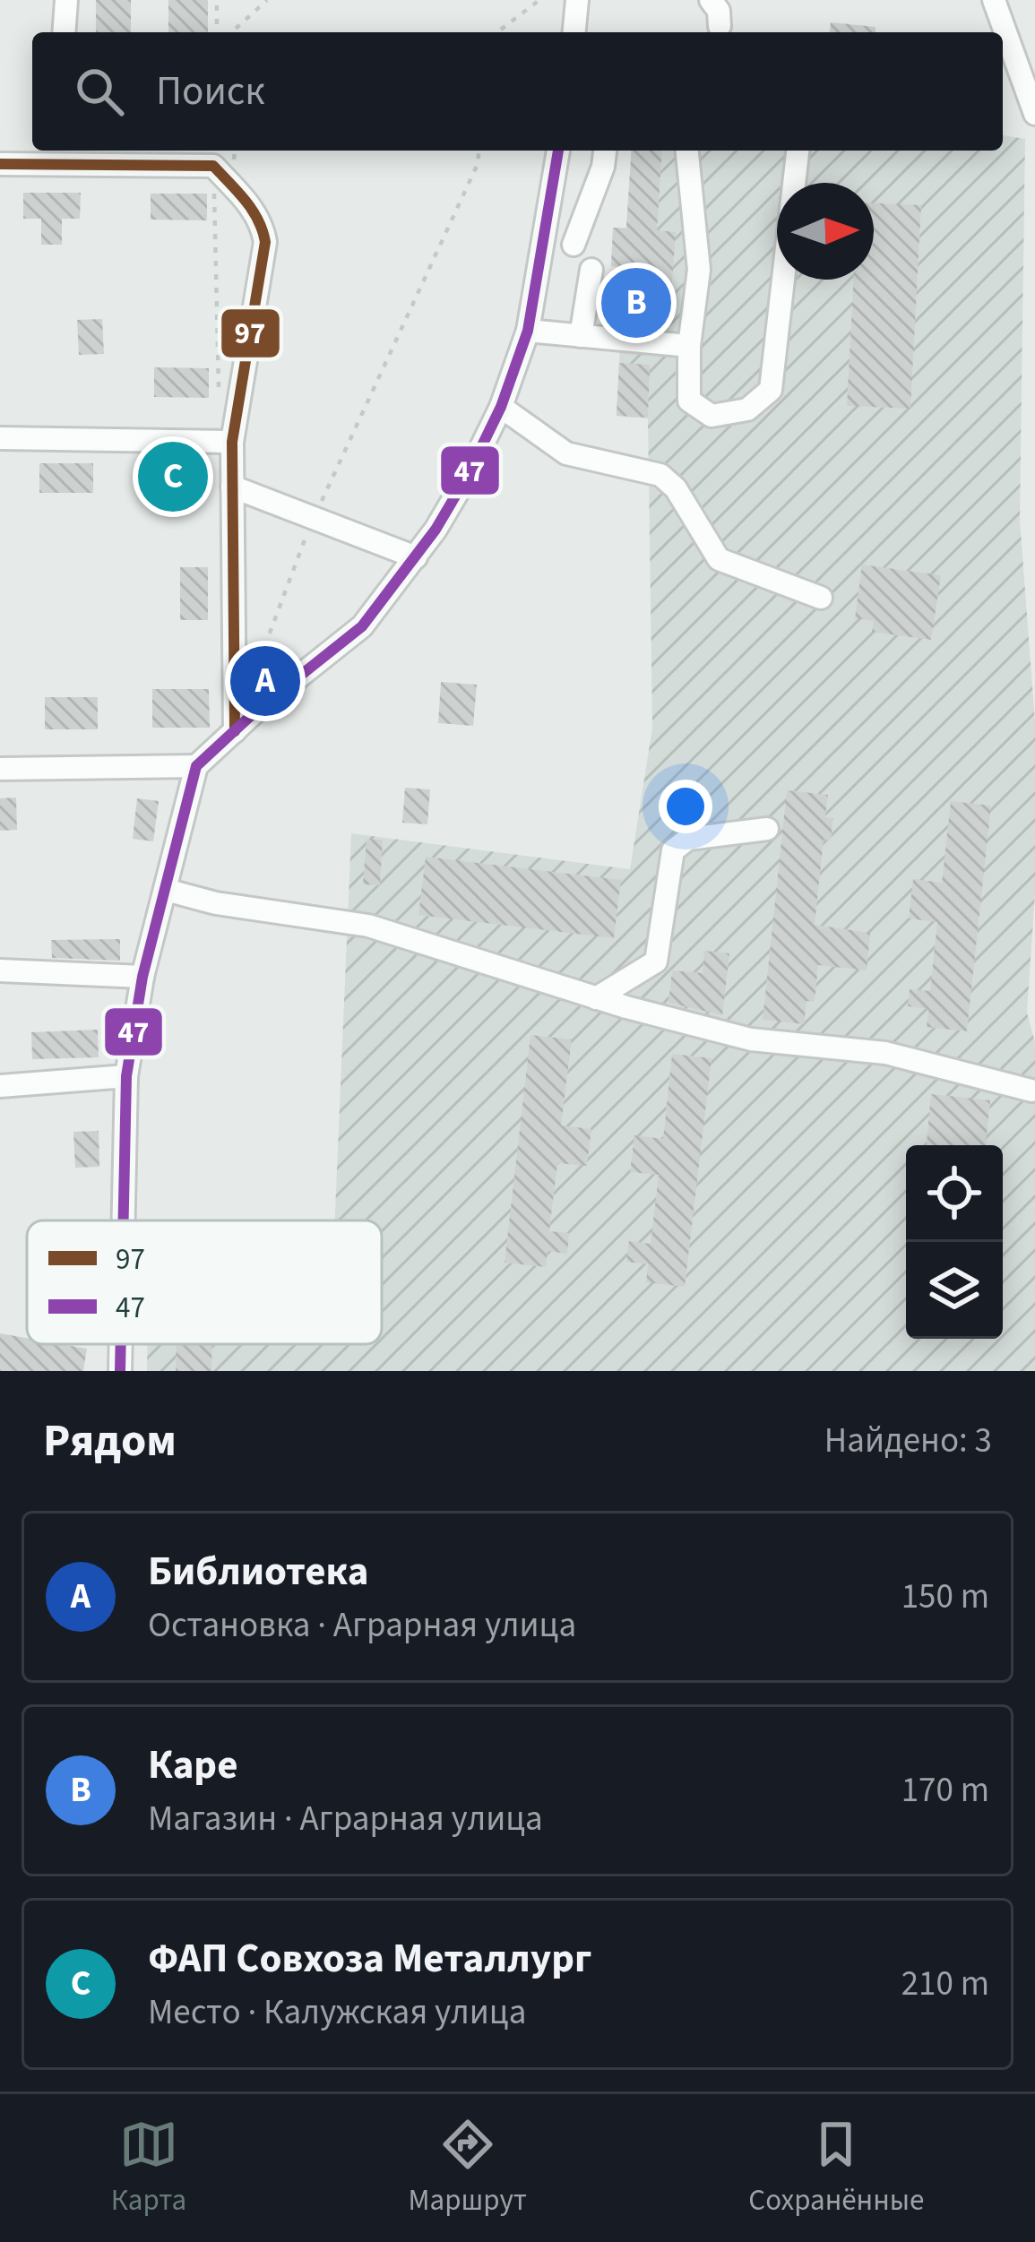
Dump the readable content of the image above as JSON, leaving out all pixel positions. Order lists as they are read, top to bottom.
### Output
{
  "lines": ["transit line 47", "transit line 97"],
  "legend": ["97", "47"],
  "north": "right",
  "page": {
    "search": "Поиск",
    "pins": ["B", "C", "A"],
    "heading": ["Рядом", "Найдено: 3"],
    "list": [
      {
        "mark": "A",
        "name": "Библиотека",
        "note": "Остановка · Аграрная улица",
        "value": "150 m"
      },
      {
        "mark": "B",
        "name": "Каре",
        "note": "Магазин · Аграрная улица",
        "value": "170 m"
      },
      {
        "mark": "C",
        "name": "ФАП Совхоза Металлург",
        "note": "Место · Калужская улица",
        "value": "210 m"
      }
    ],
    "nav": ["Карта", "Маршрут", "Сохранённые"]
  }
}
